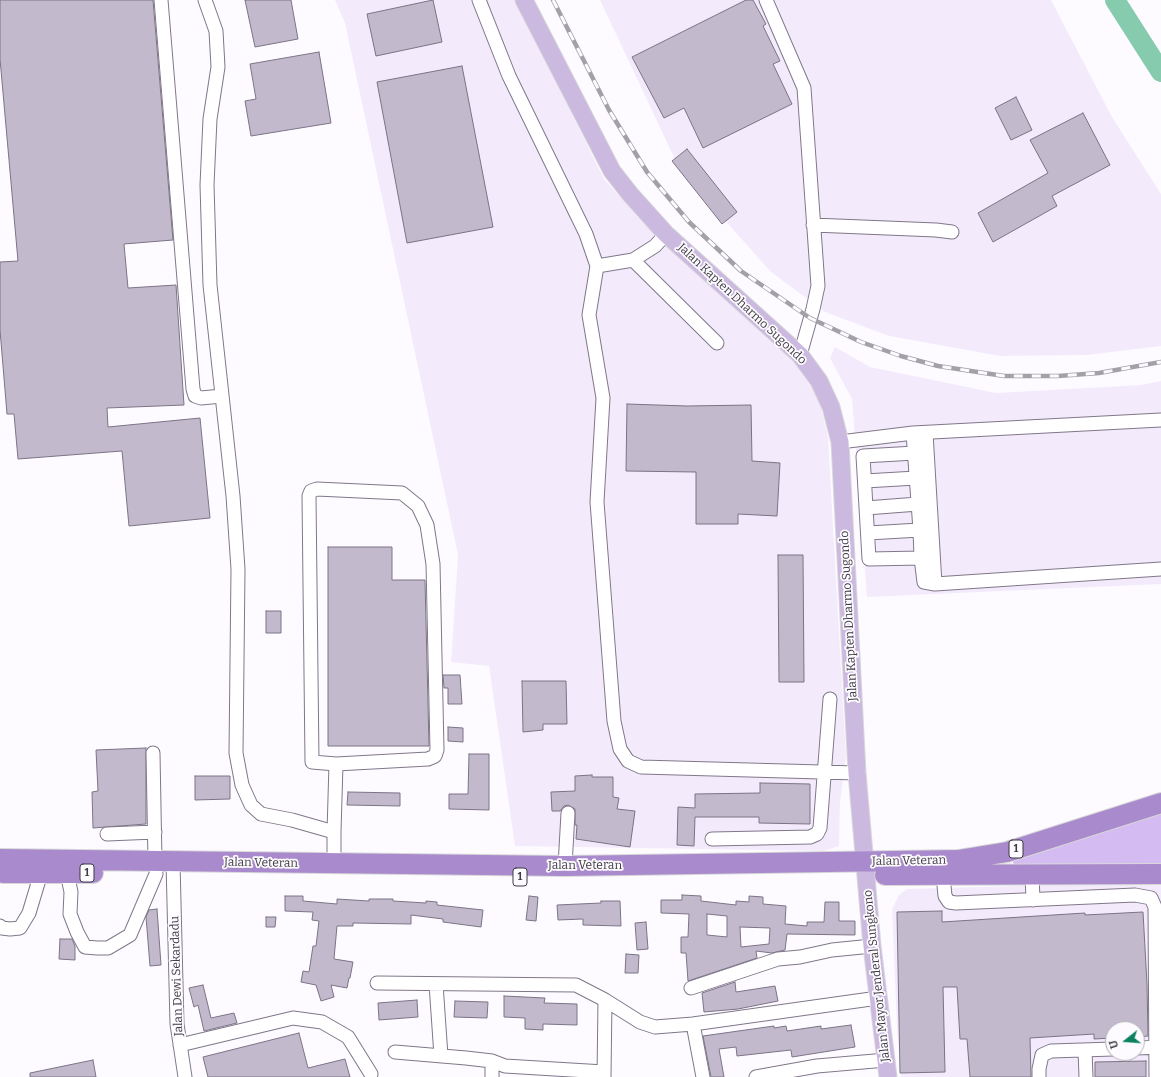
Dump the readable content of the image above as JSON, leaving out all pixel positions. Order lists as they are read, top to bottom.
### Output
{
  "streets": {
    "highway": ["1", "Jalan Veteran"],
    "main road": ["Jalan Kapten Dharmo Sugondo", "Jalan Mayor Jenderal Sungkono"],
    "street": ["Jalan Dewi Sekardadu"]
  },
  "crossings": [
    ["Jalan Kapten Dharmo Sugondo", "Jalan Veteran"],
    ["Jalan Kapten Dharmo Sugondo", "Jalan Mayor Jenderal Sungkono"],
    ["Jalan Veteran", "Jalan Dewi Sekardadu"],
    ["Jalan Veteran", "Jalan Mayor Jenderal Sungkono"]
  ],
  "north": "left"
}
